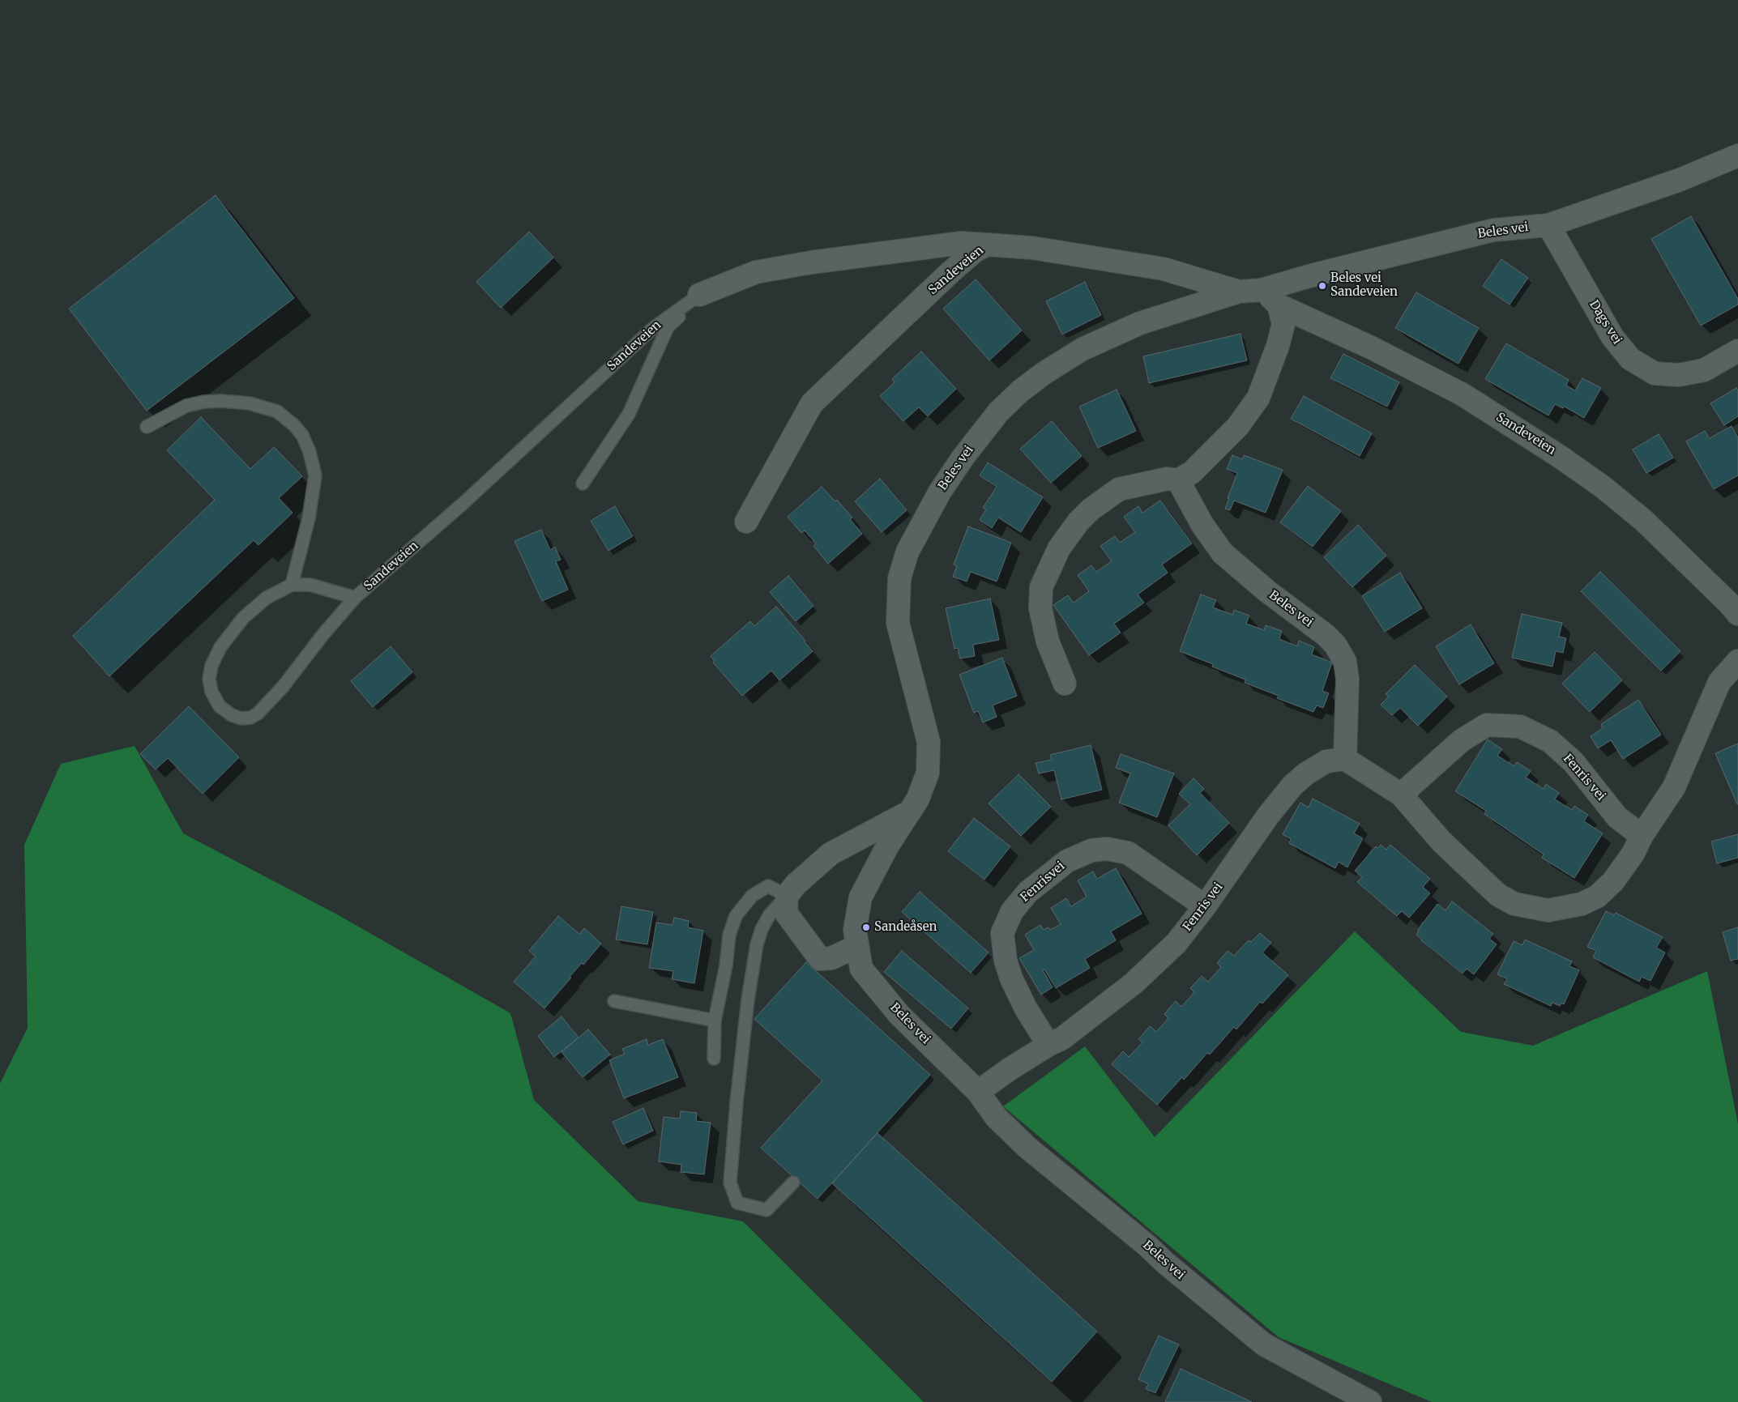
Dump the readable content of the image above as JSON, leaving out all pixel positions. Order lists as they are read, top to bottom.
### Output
{
  "streets": {
    "street": [
      "Beles vei",
      "Sandeveien",
      "Dags vei",
      "Fenris vei",
      "Fenrisvei"
    ]
  },
  "crossings": [
    ["Beles vei", "Sandeveien"],
    ["Beles vei", "Dags vei"],
    ["Beles vei", "Fenris vei"],
    ["Fenris vei", "Fenrisvei"]
  ],
  "places": ["Beles vei Sandeveien", "Sandeåsen"]
}
